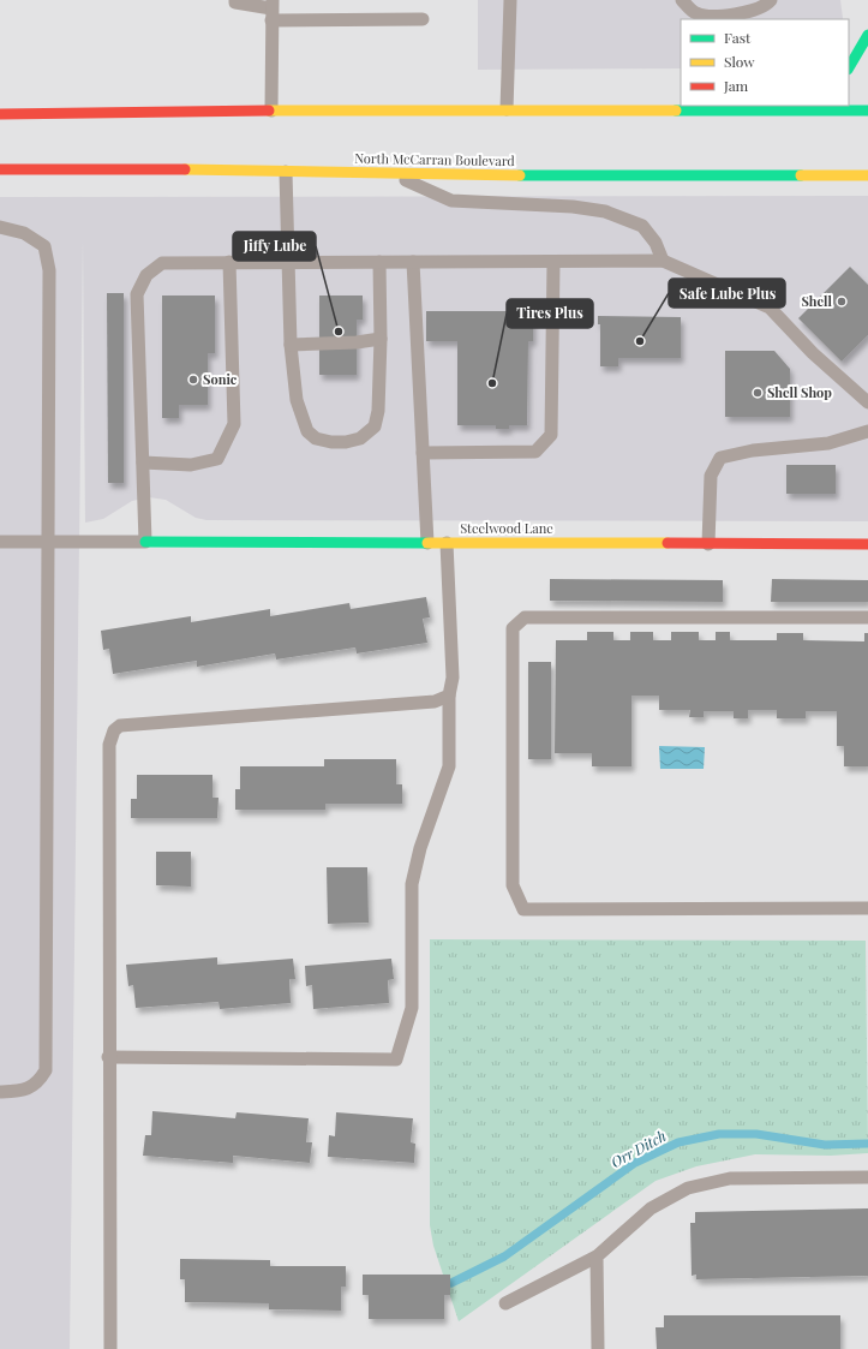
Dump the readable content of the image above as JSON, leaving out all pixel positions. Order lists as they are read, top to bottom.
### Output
{
  "streets": {
    "main road": ["North McCarran Boulevard", "Steelwood Lane"]
  },
  "water": ["Orr Ditch"],
  "places": [
    "Shell",
    "Jiffy Lube",
    "Safe Lube Plus",
    "Sonic",
    "Tires Plus",
    "Shell Shop"
  ],
  "legend": ["Fast", "Slow", "Jam"]
}
